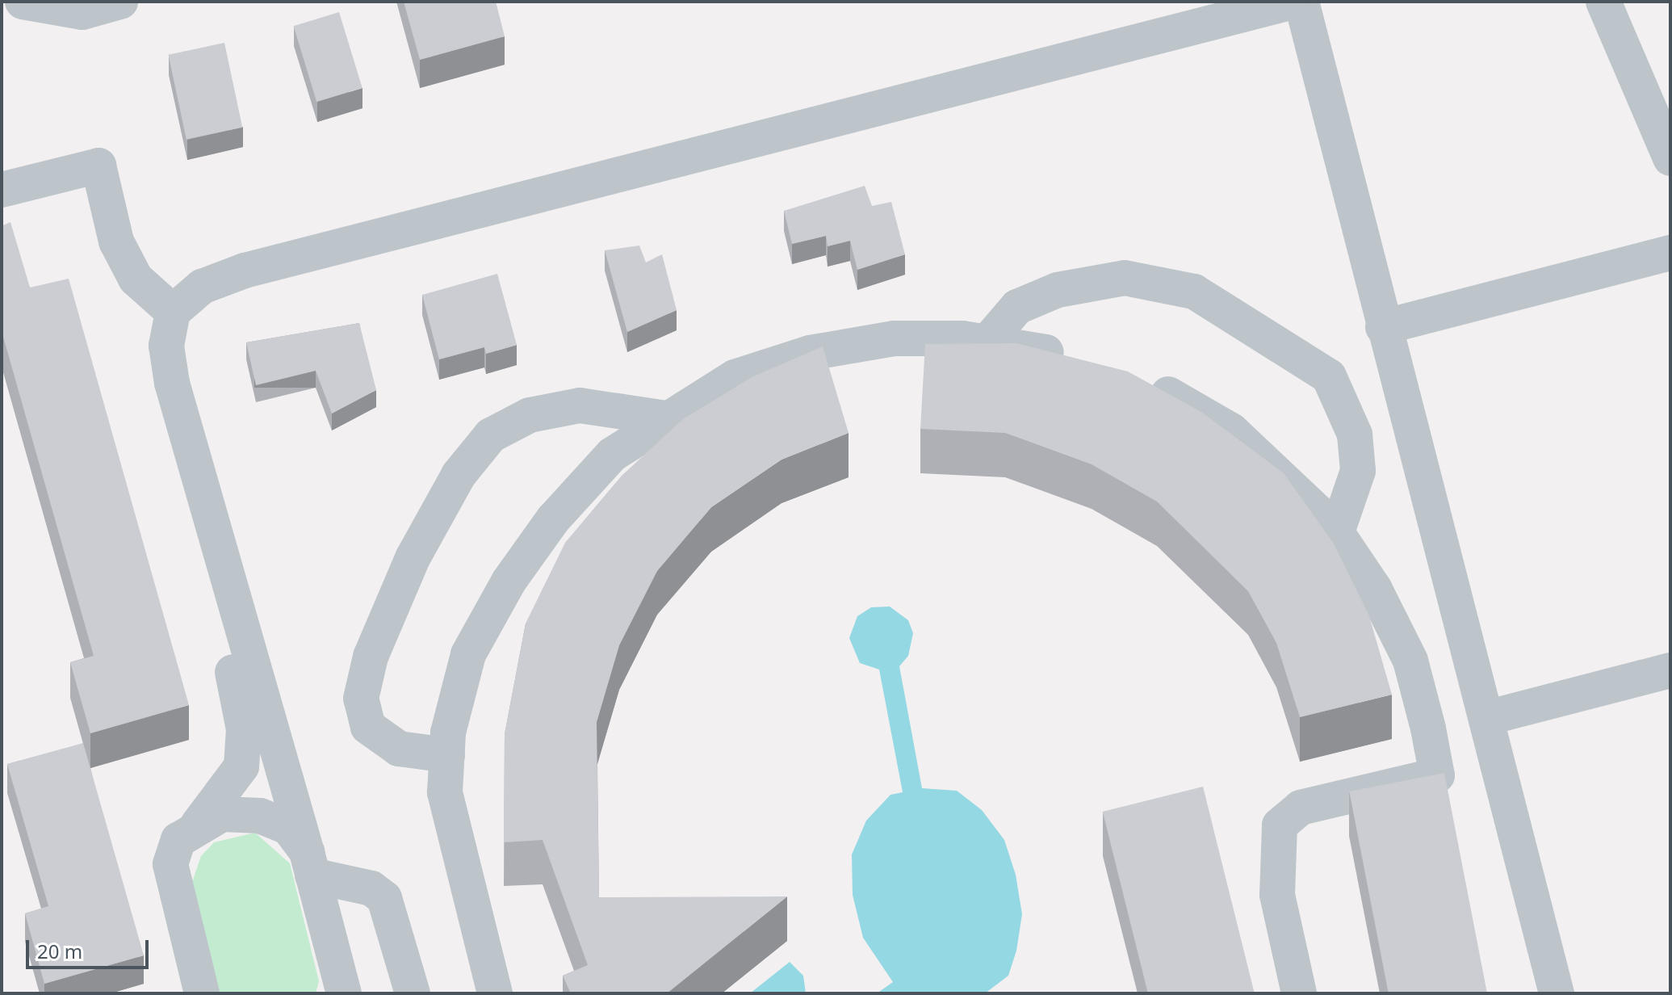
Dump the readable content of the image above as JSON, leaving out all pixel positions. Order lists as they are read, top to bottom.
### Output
{
  "scale_bar": "20 m"
}
